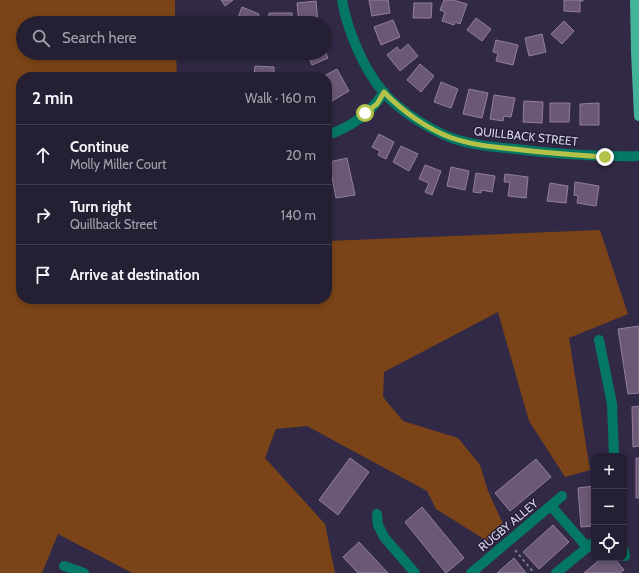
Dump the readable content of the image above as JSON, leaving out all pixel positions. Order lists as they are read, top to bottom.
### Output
{
  "streets": {
    "street": ["QUILLBACK STREET", "RUGBY ALLEY"]
  },
  "page": {
    "search": "Search here",
    "heading": ["2 min", "Walk · 160 m"],
    "list": [
      ["Continue", "Molly Miller Court", "20 m"],
      ["Turn right", "Quillback Street", "140 m"],
      "Arrive at destination"
    ],
    "map_buttons": ["+", "−"]
  }
}
